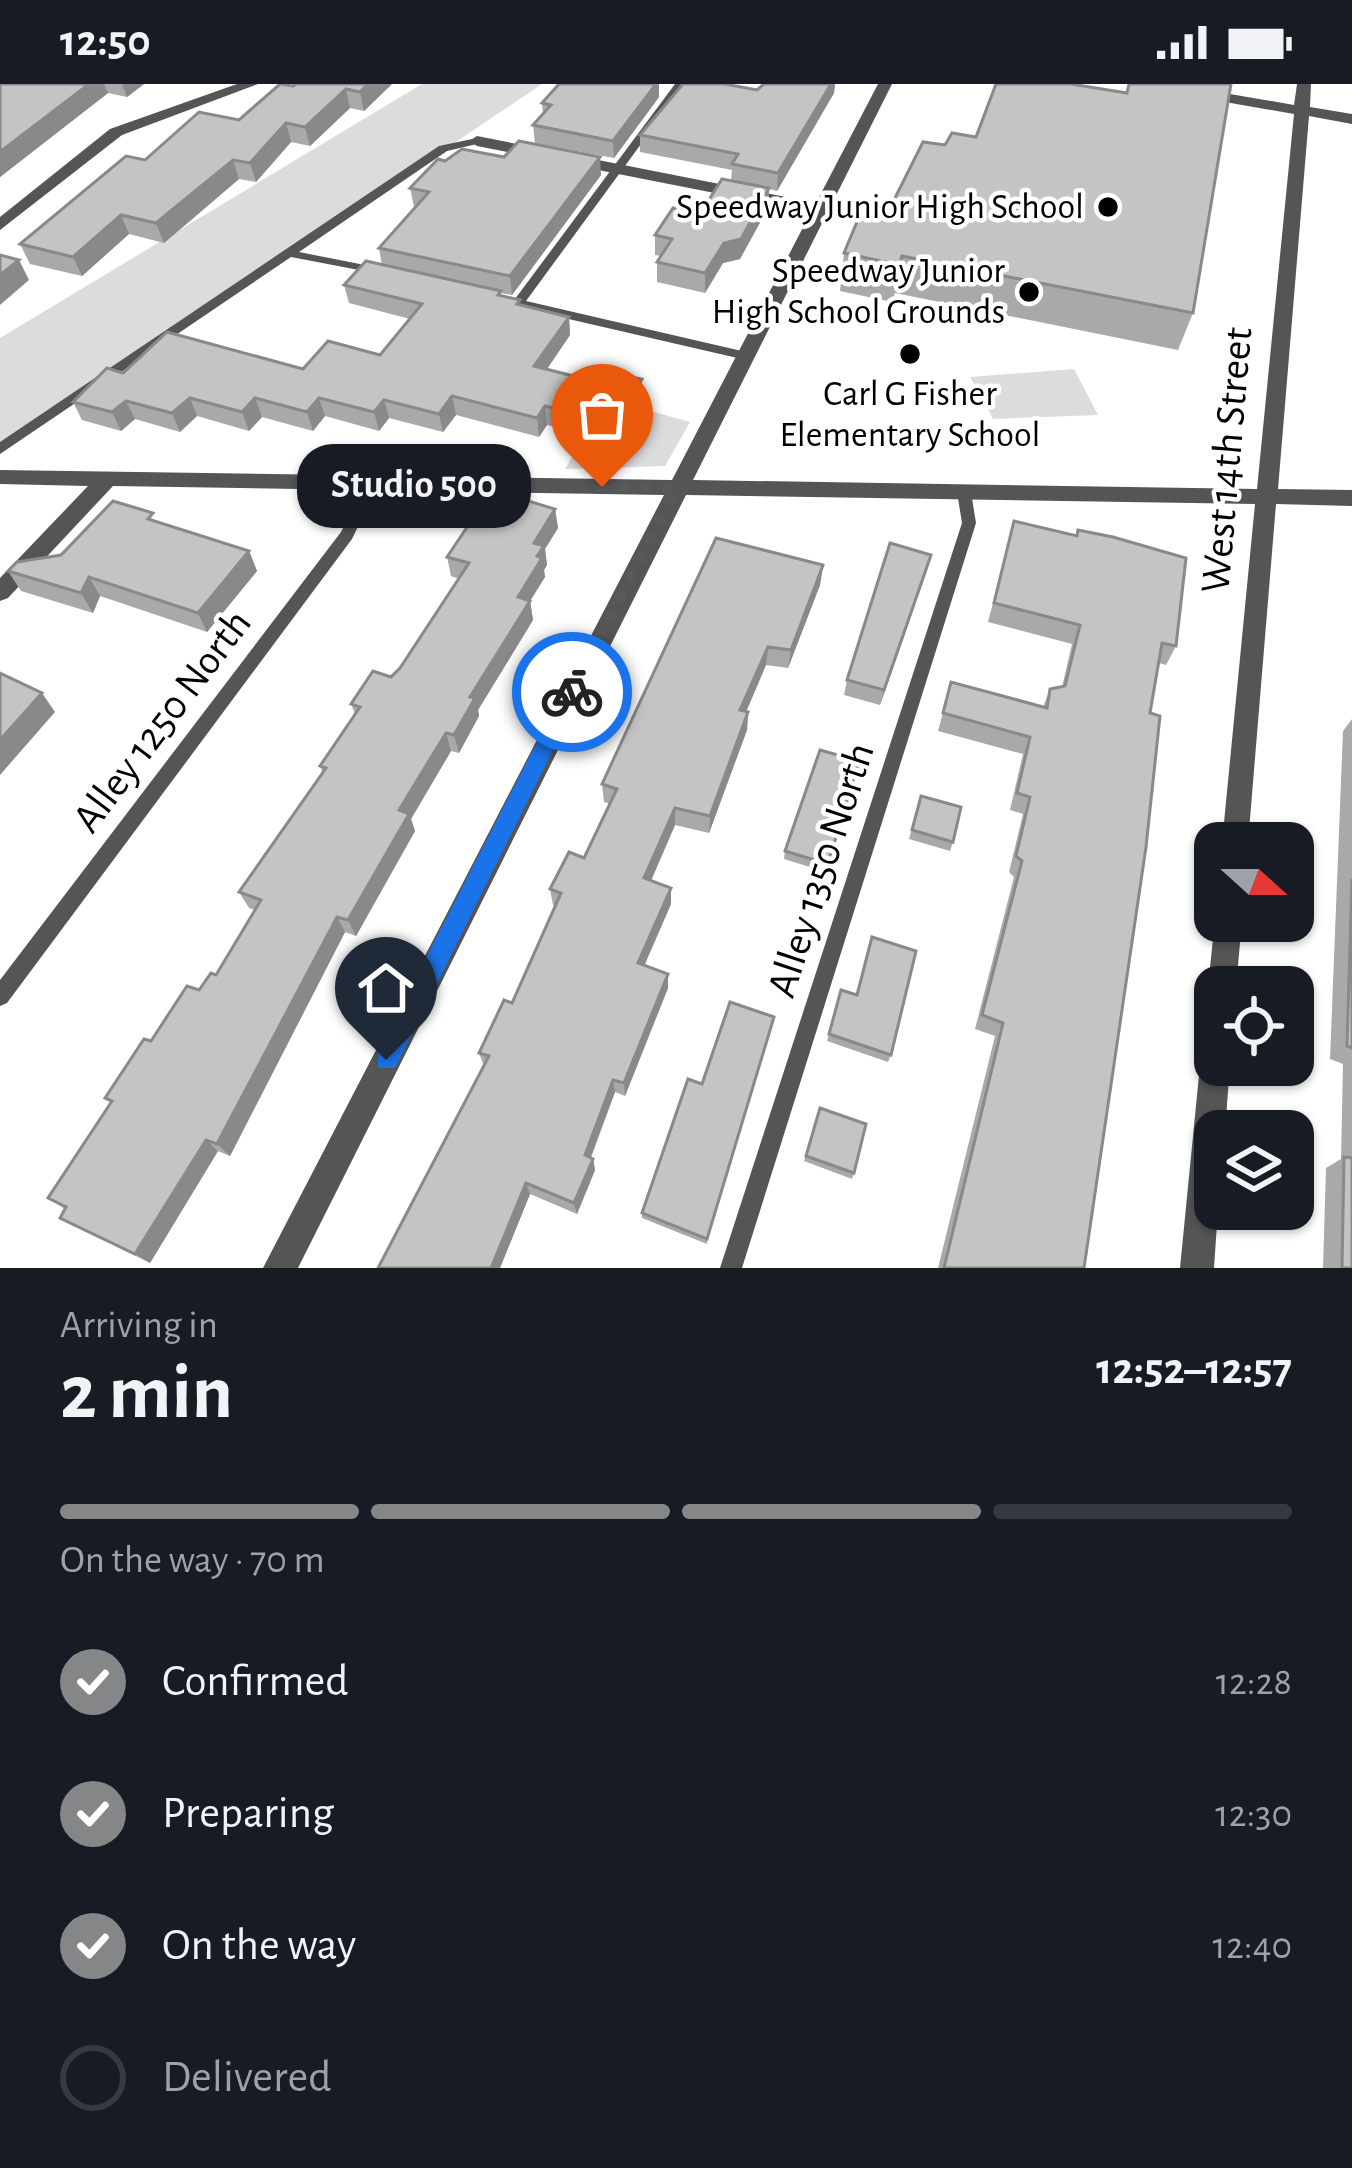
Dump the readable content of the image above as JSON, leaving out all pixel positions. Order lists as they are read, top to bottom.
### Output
{
  "streets": {
    "street": ["West 14th Street"],
    "lane": ["Alley 1250 North", "Alley 1350 North"]
  },
  "places": [
    "Speedway Junior High School",
    "Speedway Junior High School Grounds",
    "Carl G Fisher Elementary School",
    "Studio 500"
  ],
  "north": "right",
  "page": {
    "status": "12:50",
    "bubble": "Studio 500",
    "heading": ["2 min", "Arriving in", "12:52–12:57"],
    "bar": "On the way · 70 m",
    "list": [
      ["Confirmed", "12:28"],
      ["Preparing", "12:30"],
      ["On the way", "12:40"],
      "Delivered"
    ]
  }
}
